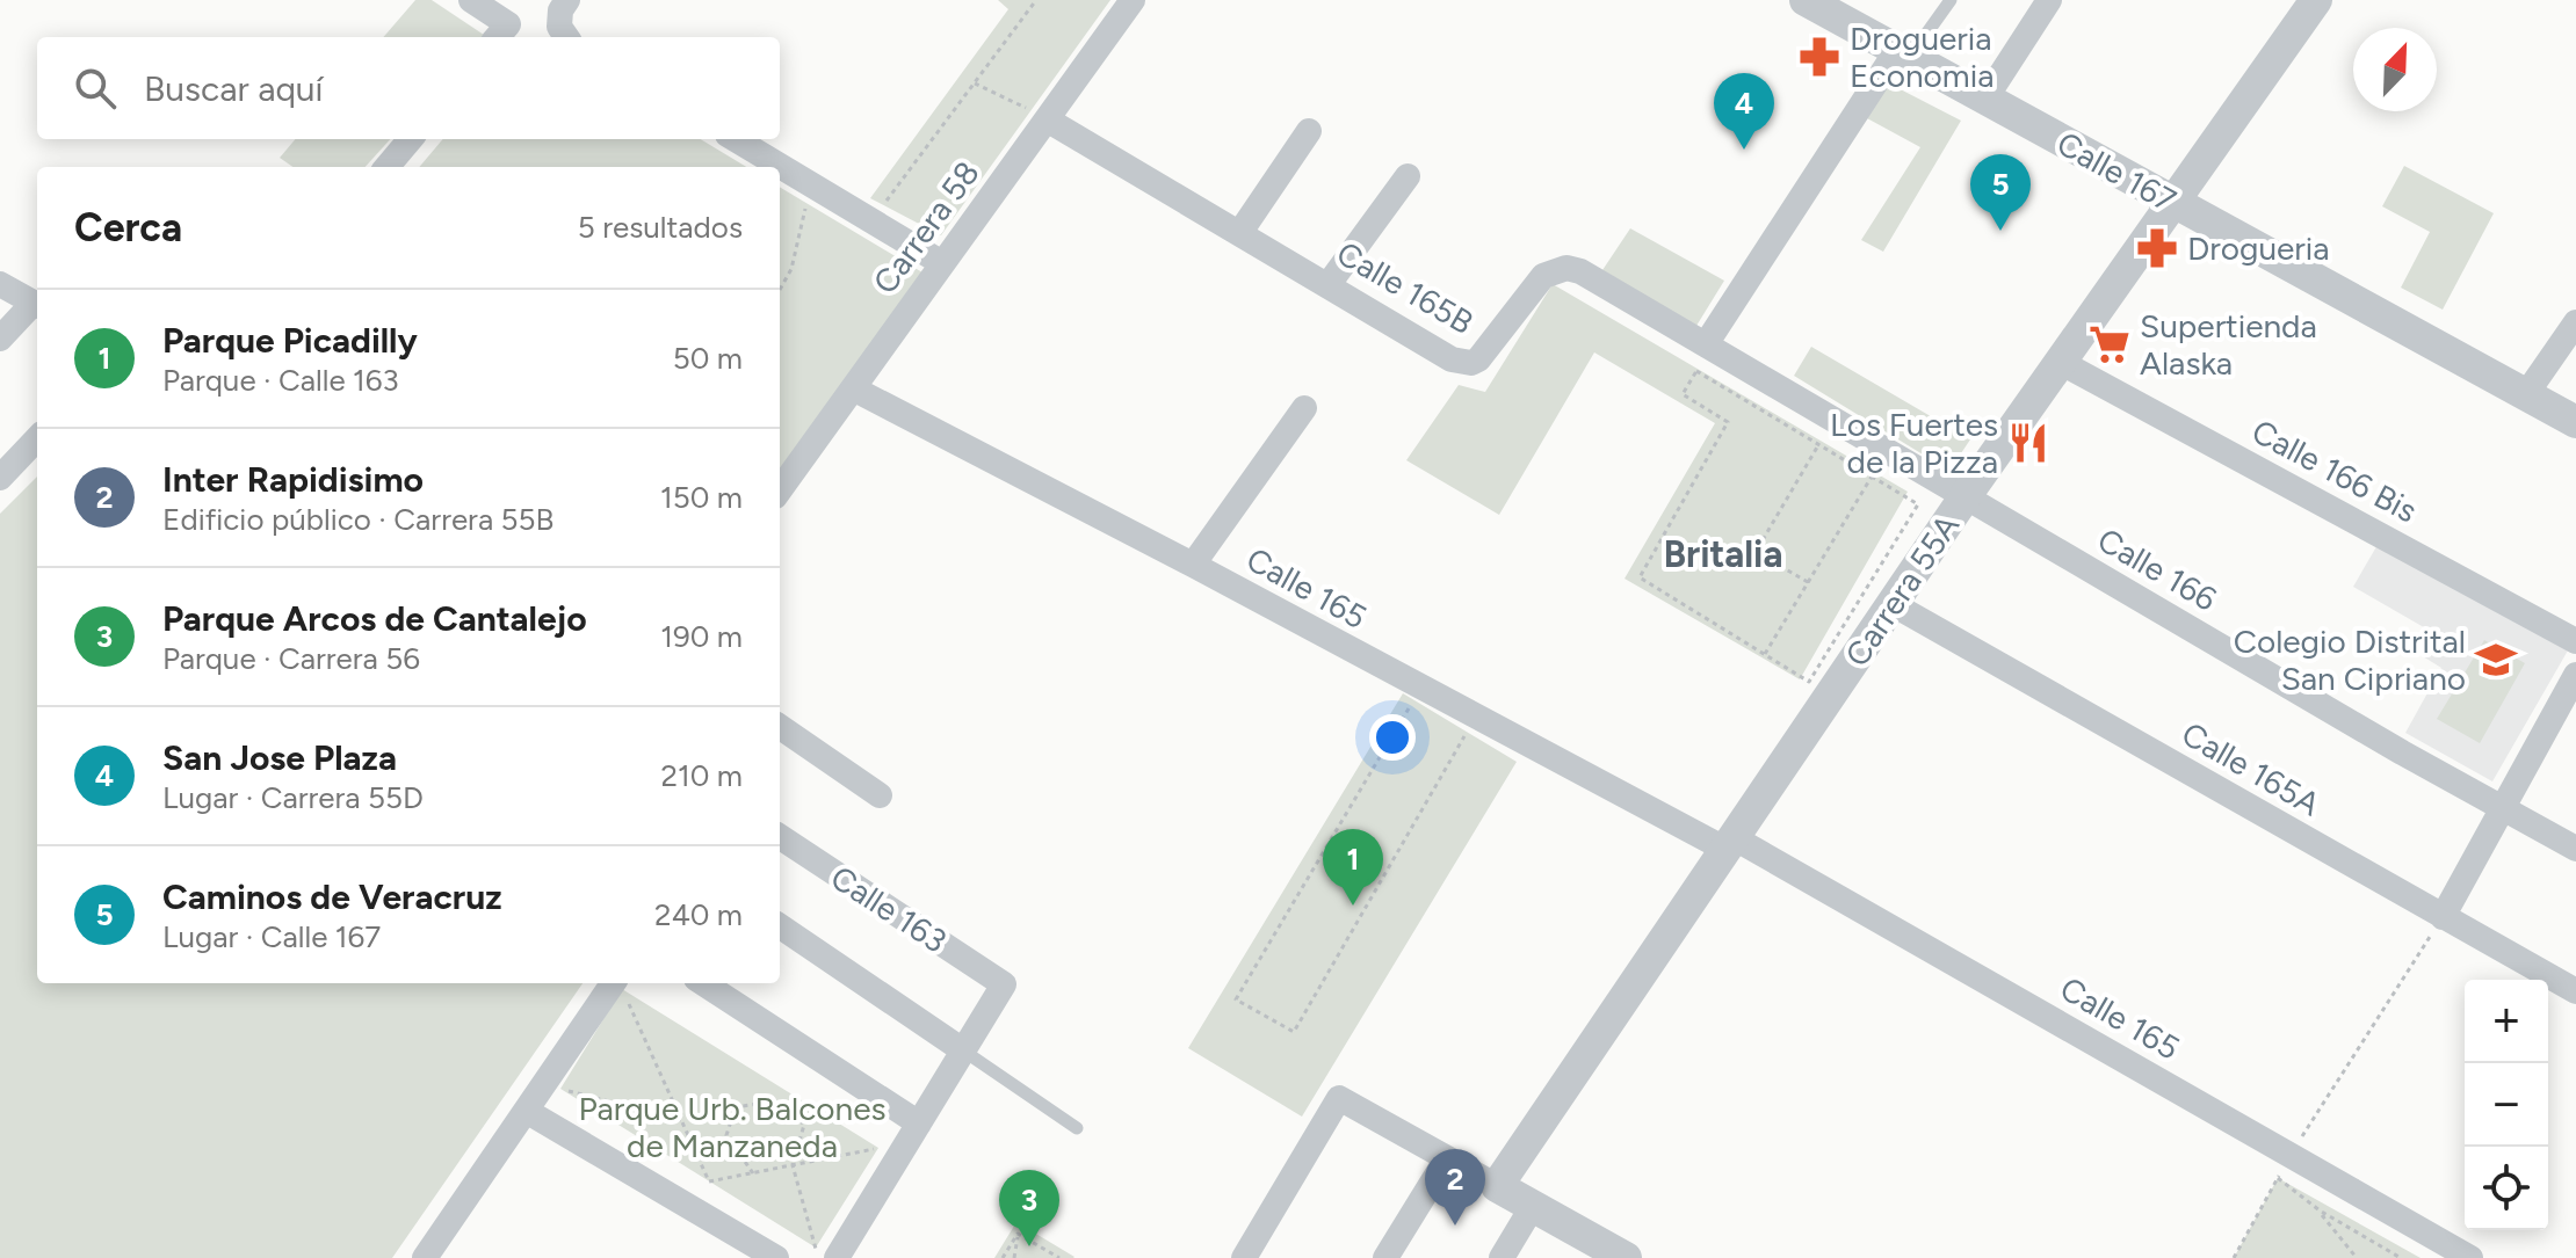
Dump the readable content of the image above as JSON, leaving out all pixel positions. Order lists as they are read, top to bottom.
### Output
{
  "streets": {
    "street": [
      "Calle 167",
      "Carrera 58",
      "Calle 165B",
      "Calle 166 Bis",
      "Calle 166",
      "Calle 165",
      "Carrera 55A",
      "Calle 165A",
      "Calle 163"
    ]
  },
  "crossings": [
    ["Calle 167", "Carrera 55A"],
    ["Carrera 58", "Calle 165B"],
    ["Carrera 58", "Calle 165"],
    ["Calle 165B", "Calle 166"],
    ["Calle 166 Bis", "Carrera 55A"],
    ["Calle 166", "Carrera 55A"],
    ["Calle 165", "Carrera 55A"],
    ["Carrera 55A", "Calle 165A"]
  ],
  "districts": ["Britalia"],
  "parks": ["Parque Urb. Balcones de Manzaneda"],
  "places": {
    "pharmacy": ["Drogueria Economia", "Drogueria"],
    "supermarket": ["Supertienda Alaska"],
    "restaurant": ["Los Fuertes de la Pizza"],
    "school or university": ["Colegio Distrital San Cipriano"]
  },
  "north": "top right",
  "page": {
    "search": "Buscar aquí",
    "pins": [
      "4",
      "5",
      "1",
      "2",
      "3"
    ],
    "heading": ["Cerca", "5 resultados"],
    "list": [
      {
        "mark": "1",
        "name": "Parque Picadilly",
        "note": "Parque · Calle 163",
        "value": "50 m"
      },
      {
        "mark": "2",
        "name": "Inter Rapidisimo",
        "note": "Edificio público · Carrera 55B",
        "value": "150 m"
      },
      {
        "mark": "3",
        "name": "Parque Arcos de Cantalejo",
        "note": "Parque · Carrera 56",
        "value": "190 m"
      },
      {
        "mark": "4",
        "name": "San Jose Plaza",
        "note": "Lugar · Carrera 55D",
        "value": "210 m"
      },
      {
        "mark": "5",
        "name": "Caminos de Veracruz",
        "note": "Lugar · Calle 167",
        "value": "240 m"
      }
    ],
    "map_buttons": ["+", "−"]
  }
}
